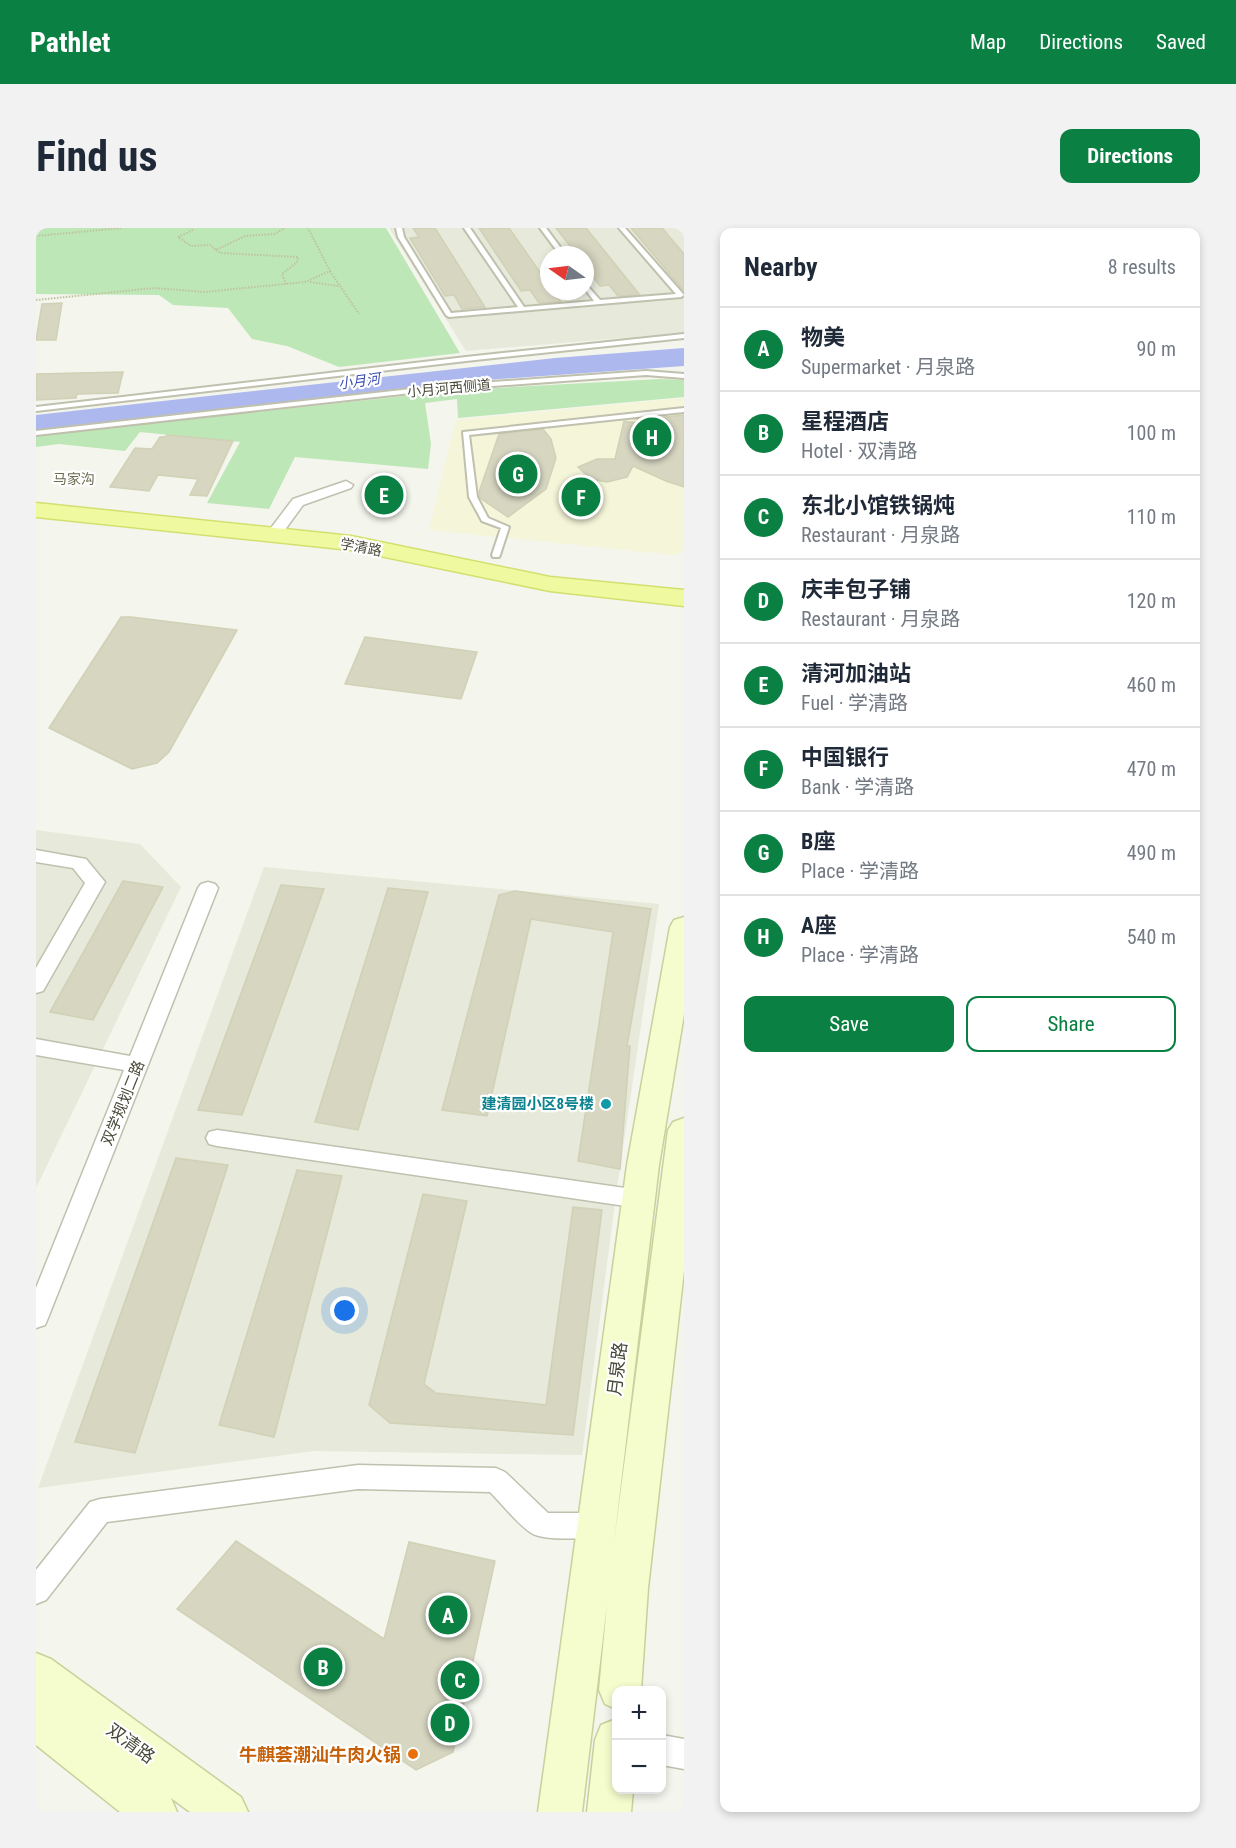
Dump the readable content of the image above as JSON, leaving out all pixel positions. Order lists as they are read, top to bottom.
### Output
{
  "streets": {
    "main road": ["学清路", "月泉路", "双清路"],
    "street": ["双学规划二路"],
    "lane": ["小月河西侧道"]
  },
  "districts": ["马家沟"],
  "water": ["小月河"],
  "places": ["建清园小区8号楼", "牛麒荟潮汕牛肉火锅"],
  "north": "left",
  "page": {
    "header": "Pathlet",
    "nav": ["Map", "Directions", "Saved"],
    "buttons": [
      "Directions",
      ["Save", "Share"]
    ],
    "title": "Find us",
    "heading": ["Nearby", "8 results"],
    "list": [
      {
        "mark": "A",
        "name": "物美",
        "note": "Supermarket · 月泉路",
        "value": "90 m"
      },
      {
        "mark": "B",
        "name": "星程酒店",
        "note": "Hotel · 双清路",
        "value": "100 m"
      },
      {
        "mark": "C",
        "name": "东北小馆铁锅炖",
        "note": "Restaurant · 月泉路",
        "value": "110 m"
      },
      {
        "mark": "D",
        "name": "庆丰包子铺",
        "note": "Restaurant · 月泉路",
        "value": "120 m"
      },
      {
        "mark": "E",
        "name": "清河加油站",
        "note": "Fuel · 学清路",
        "value": "460 m"
      },
      {
        "mark": "F",
        "name": "中国银行",
        "note": "Bank · 学清路",
        "value": "470 m"
      },
      {
        "mark": "G",
        "name": "B座",
        "note": "Place · 学清路",
        "value": "490 m"
      },
      {
        "mark": "H",
        "name": "A座",
        "note": "Place · 学清路",
        "value": "540 m"
      }
    ],
    "pins": [
      "H",
      "G",
      "E",
      "F",
      "A",
      "B",
      "C",
      "D"
    ],
    "map_buttons": ["+", "−"]
  }
}
